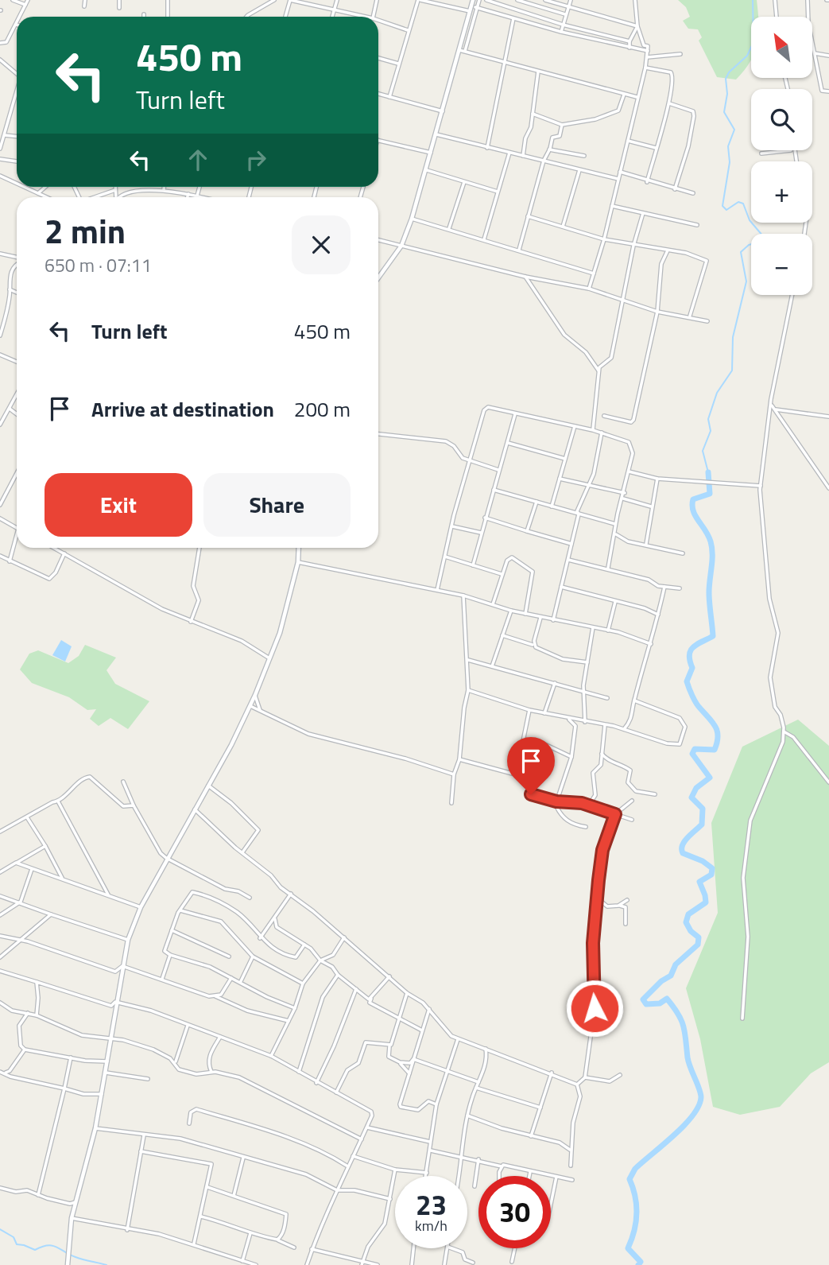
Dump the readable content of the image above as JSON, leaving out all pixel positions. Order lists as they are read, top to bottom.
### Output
{
  "north": "top left",
  "page": {
    "map_buttons": ["+", "−"],
    "turn": ["450 m", "Turn left"],
    "heading": ["2 min", "650 m · 07:11"],
    "list": [
      {
        "name": "Turn left",
        "value": "450 m"
      },
      {
        "name": "Arrive at destination",
        "value": "200 m"
      }
    ],
    "buttons": ["Exit", "Share"],
    "speed": "23 km/h",
    "limit": "30"
  }
}
